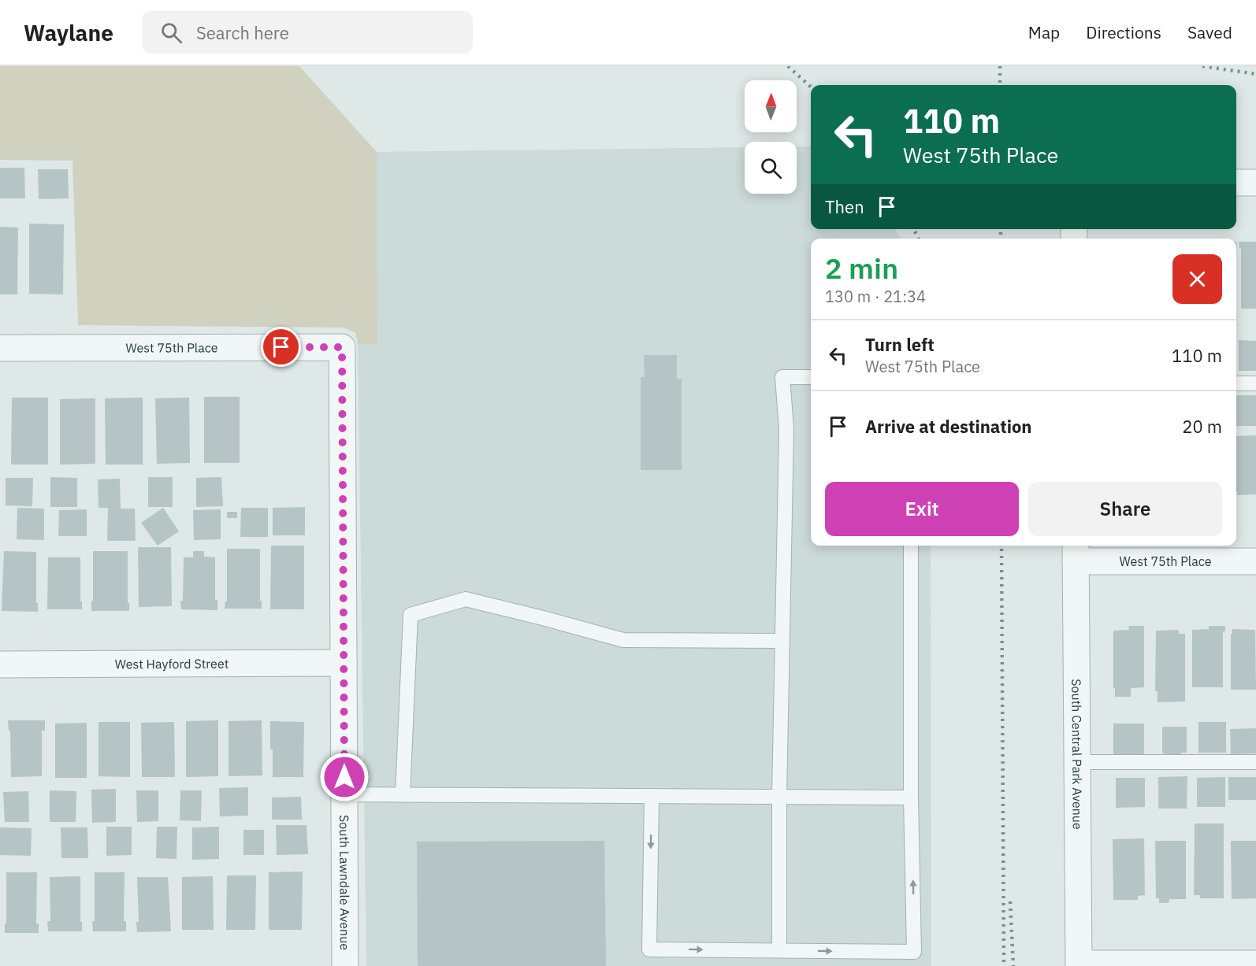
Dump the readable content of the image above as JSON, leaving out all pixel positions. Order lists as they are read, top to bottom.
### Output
{
  "streets": {
    "street": [
      "West 75th Place",
      "West Hayford Street",
      "South Central Park Avenue",
      "South Lawndale Avenue"
    ]
  },
  "crossings": [
    ["West 75th Place", "South Central Park Avenue"],
    ["West 75th Place", "South Lawndale Avenue"],
    ["West Hayford Street", "South Lawndale Avenue"]
  ],
  "north": "top",
  "page": {
    "header": "Waylane",
    "search": "Search here",
    "nav": ["Map", "Directions", "Saved"],
    "turn": ["110 m", "West 75th Place"],
    "then": "Then",
    "heading": ["2 min", "130 m · 21:34"],
    "list": [
      {
        "name": "Turn left",
        "note": "West 75th Place",
        "value": "110 m"
      },
      {
        "name": "Arrive at destination",
        "value": "20 m"
      }
    ],
    "buttons": ["Exit", "Share"]
  }
}
